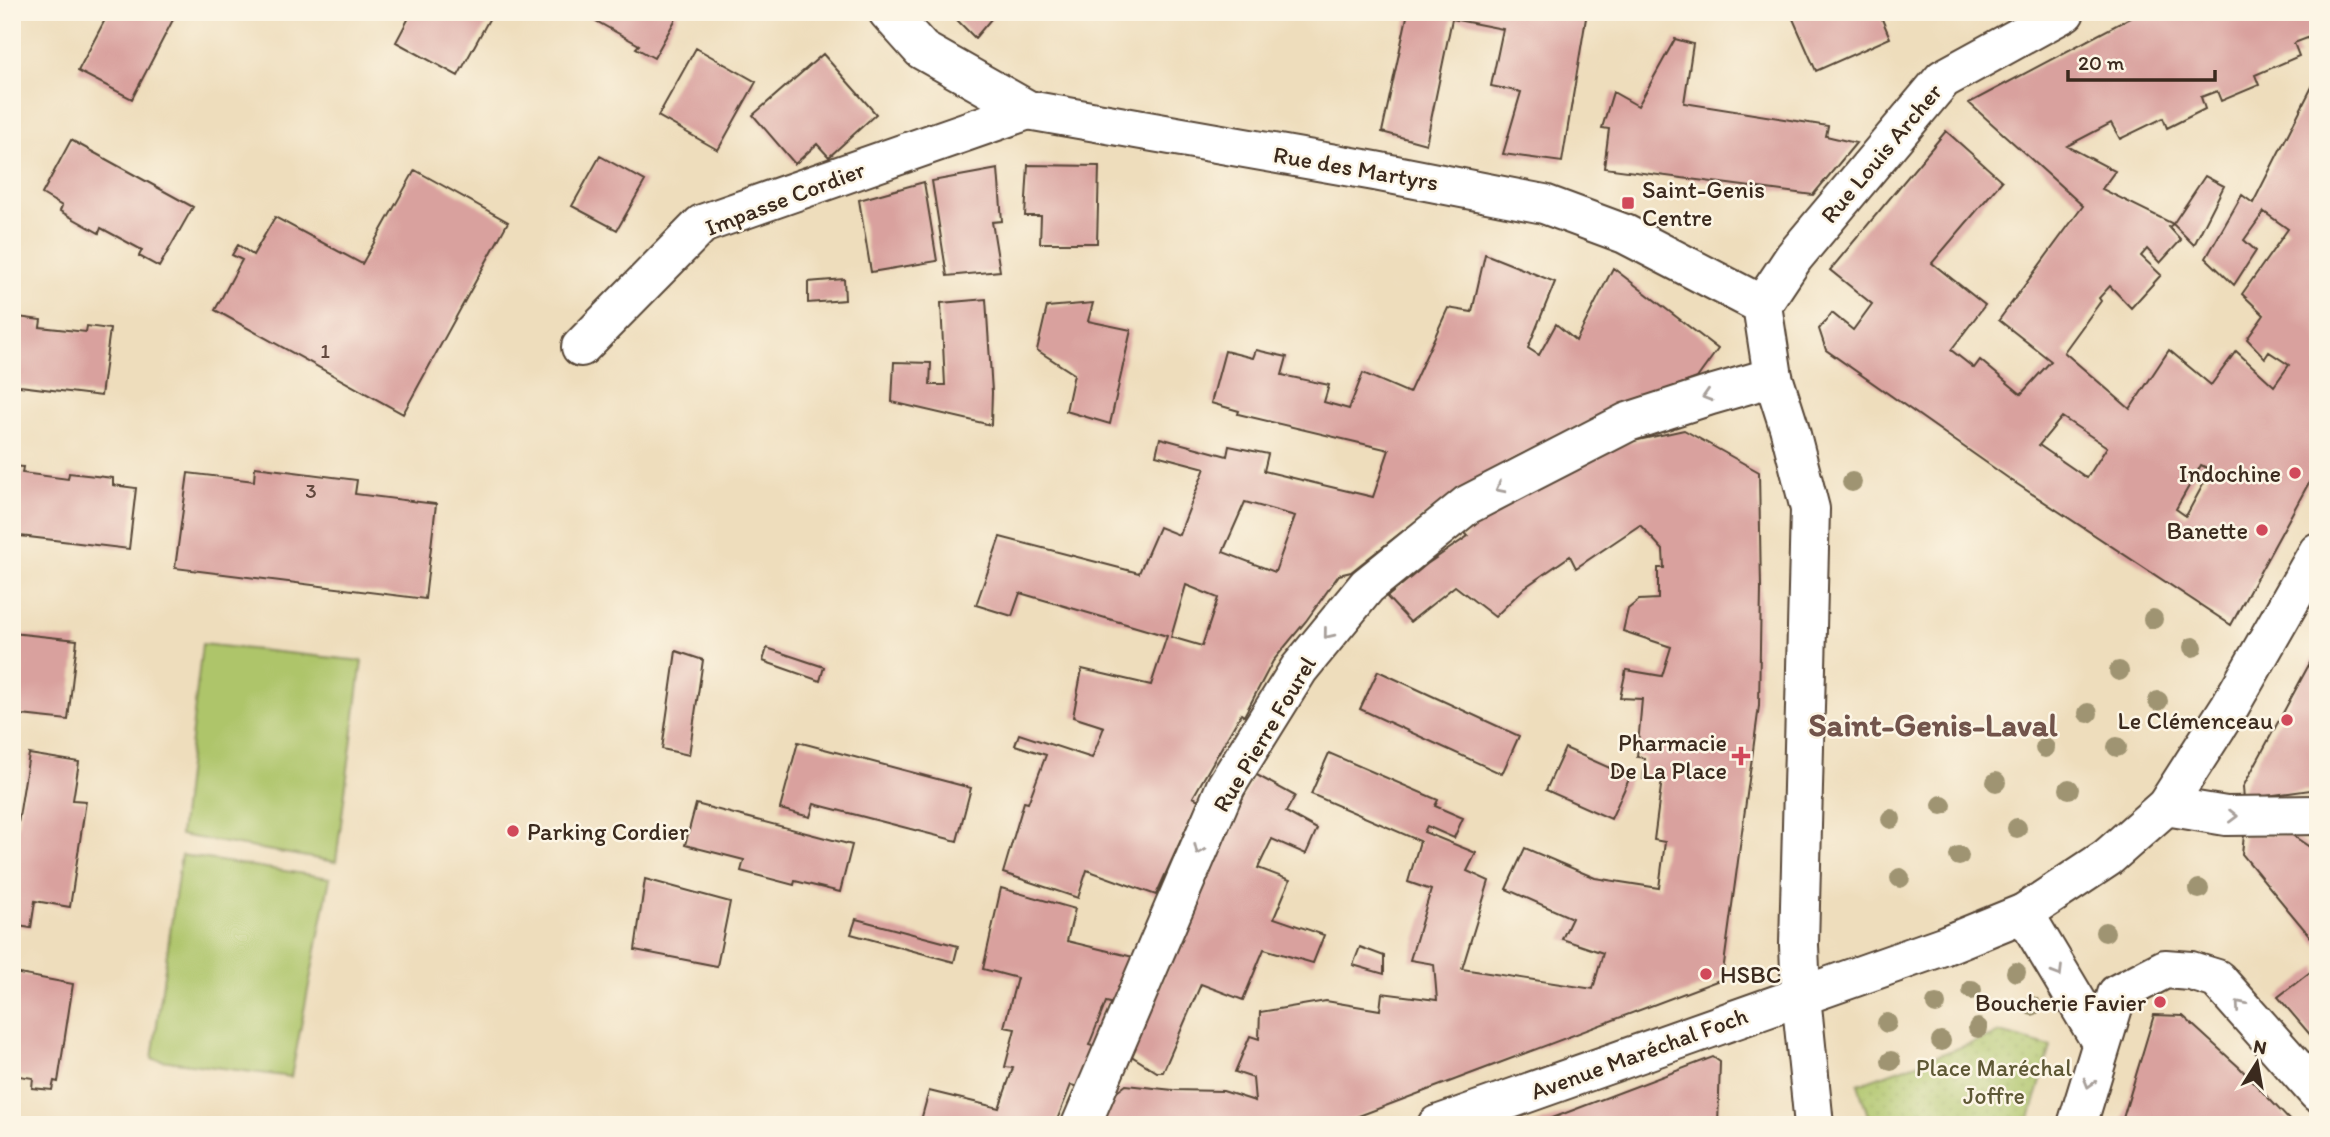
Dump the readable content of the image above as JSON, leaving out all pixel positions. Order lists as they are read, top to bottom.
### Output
{
  "streets": {
    "street": [
      "Rue Louis Archer",
      "Rue des Martyrs",
      "Impasse Cordier",
      "Rue Pierre Fourel",
      "Avenue Maréchal Foch"
    ]
  },
  "crossings": [
    ["Rue Louis Archer", "Rue des Martyrs"],
    ["Rue des Martyrs", "Impasse Cordier"]
  ],
  "one_way": ["Rue Pierre Fourel"],
  "districts": ["Saint-Genis-Laval"],
  "parks": ["Place Maréchal Joffre"],
  "places": {
    "transit": ["Saint-Genis Centre"],
    "other": [
      "Indochine",
      "Banette",
      "Le Clémenceau",
      "Parking Cordier",
      "HSBC",
      "Boucherie Favier"
    ],
    "health": ["Pharmacie De La Place"]
  },
  "house_numbers": ["1", "3"],
  "scale_bar": "20 m",
  "north": "top"
}
